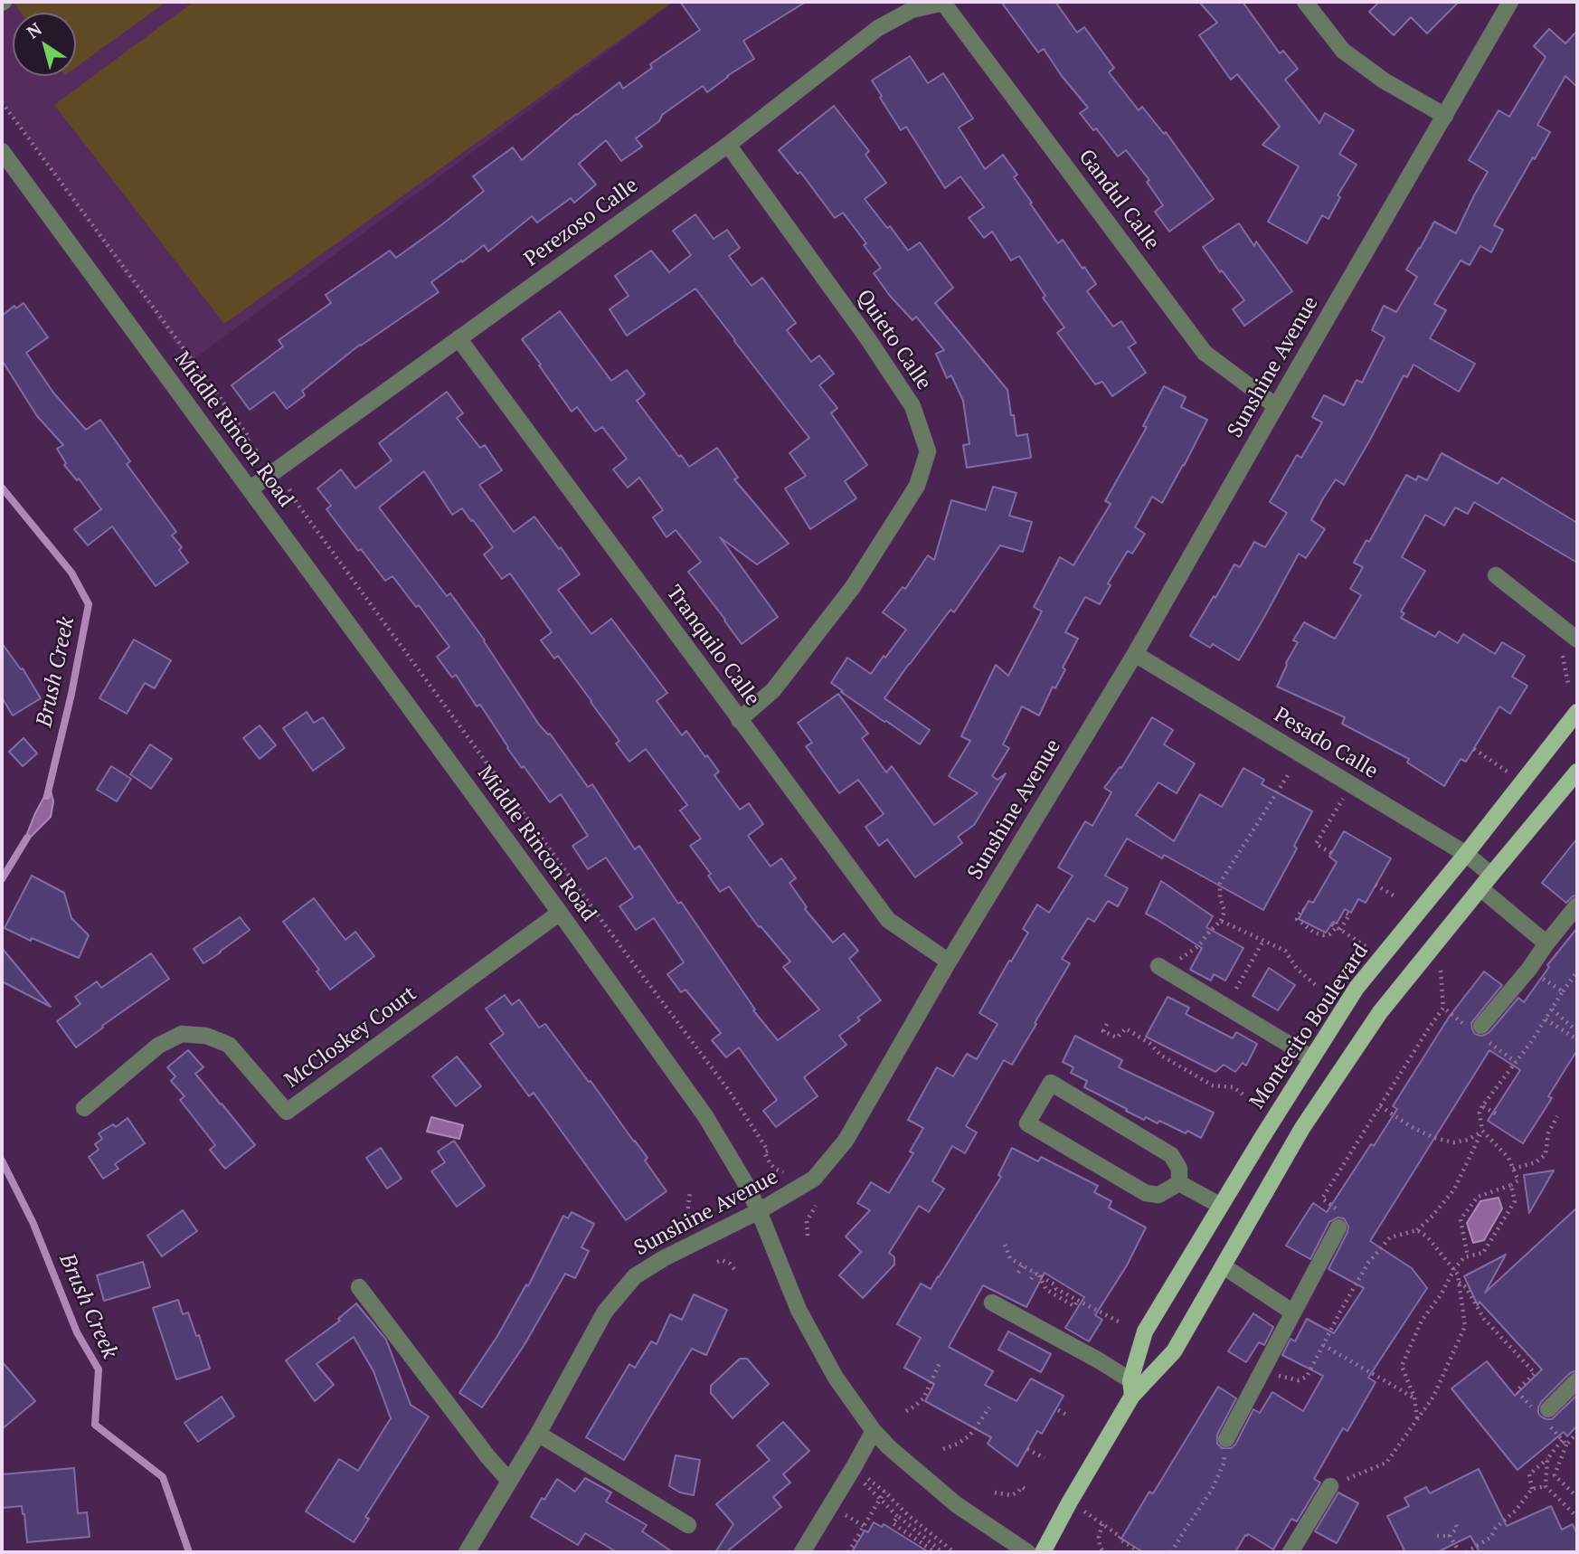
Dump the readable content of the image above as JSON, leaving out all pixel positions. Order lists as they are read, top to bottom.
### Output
{
  "streets": {
    "main road": ["Montecito Boulevard"],
    "street": [
      "Gandul Calle",
      "Perezoso Calle",
      "Quieto Calle",
      "Sunshine Avenue",
      "Middle Rincon Road",
      "Tranquilo Calle",
      "Pesado Calle",
      "McCloskey Court"
    ]
  },
  "crossings": [
    ["Gandul Calle", "Perezoso Calle"],
    ["Gandul Calle", "Sunshine Avenue"],
    ["Perezoso Calle", "Quieto Calle"],
    ["Perezoso Calle", "Middle Rincon Road"],
    ["Perezoso Calle", "Tranquilo Calle"],
    ["Quieto Calle", "Tranquilo Calle"],
    ["Sunshine Avenue", "Middle Rincon Road"],
    ["Sunshine Avenue", "Tranquilo Calle"],
    ["Sunshine Avenue", "Pesado Calle"],
    ["Middle Rincon Road", "McCloskey Court"],
    ["Pesado Calle", "Montecito Boulevard"]
  ],
  "water": ["Brush Creek"],
  "north": "top left"
}
